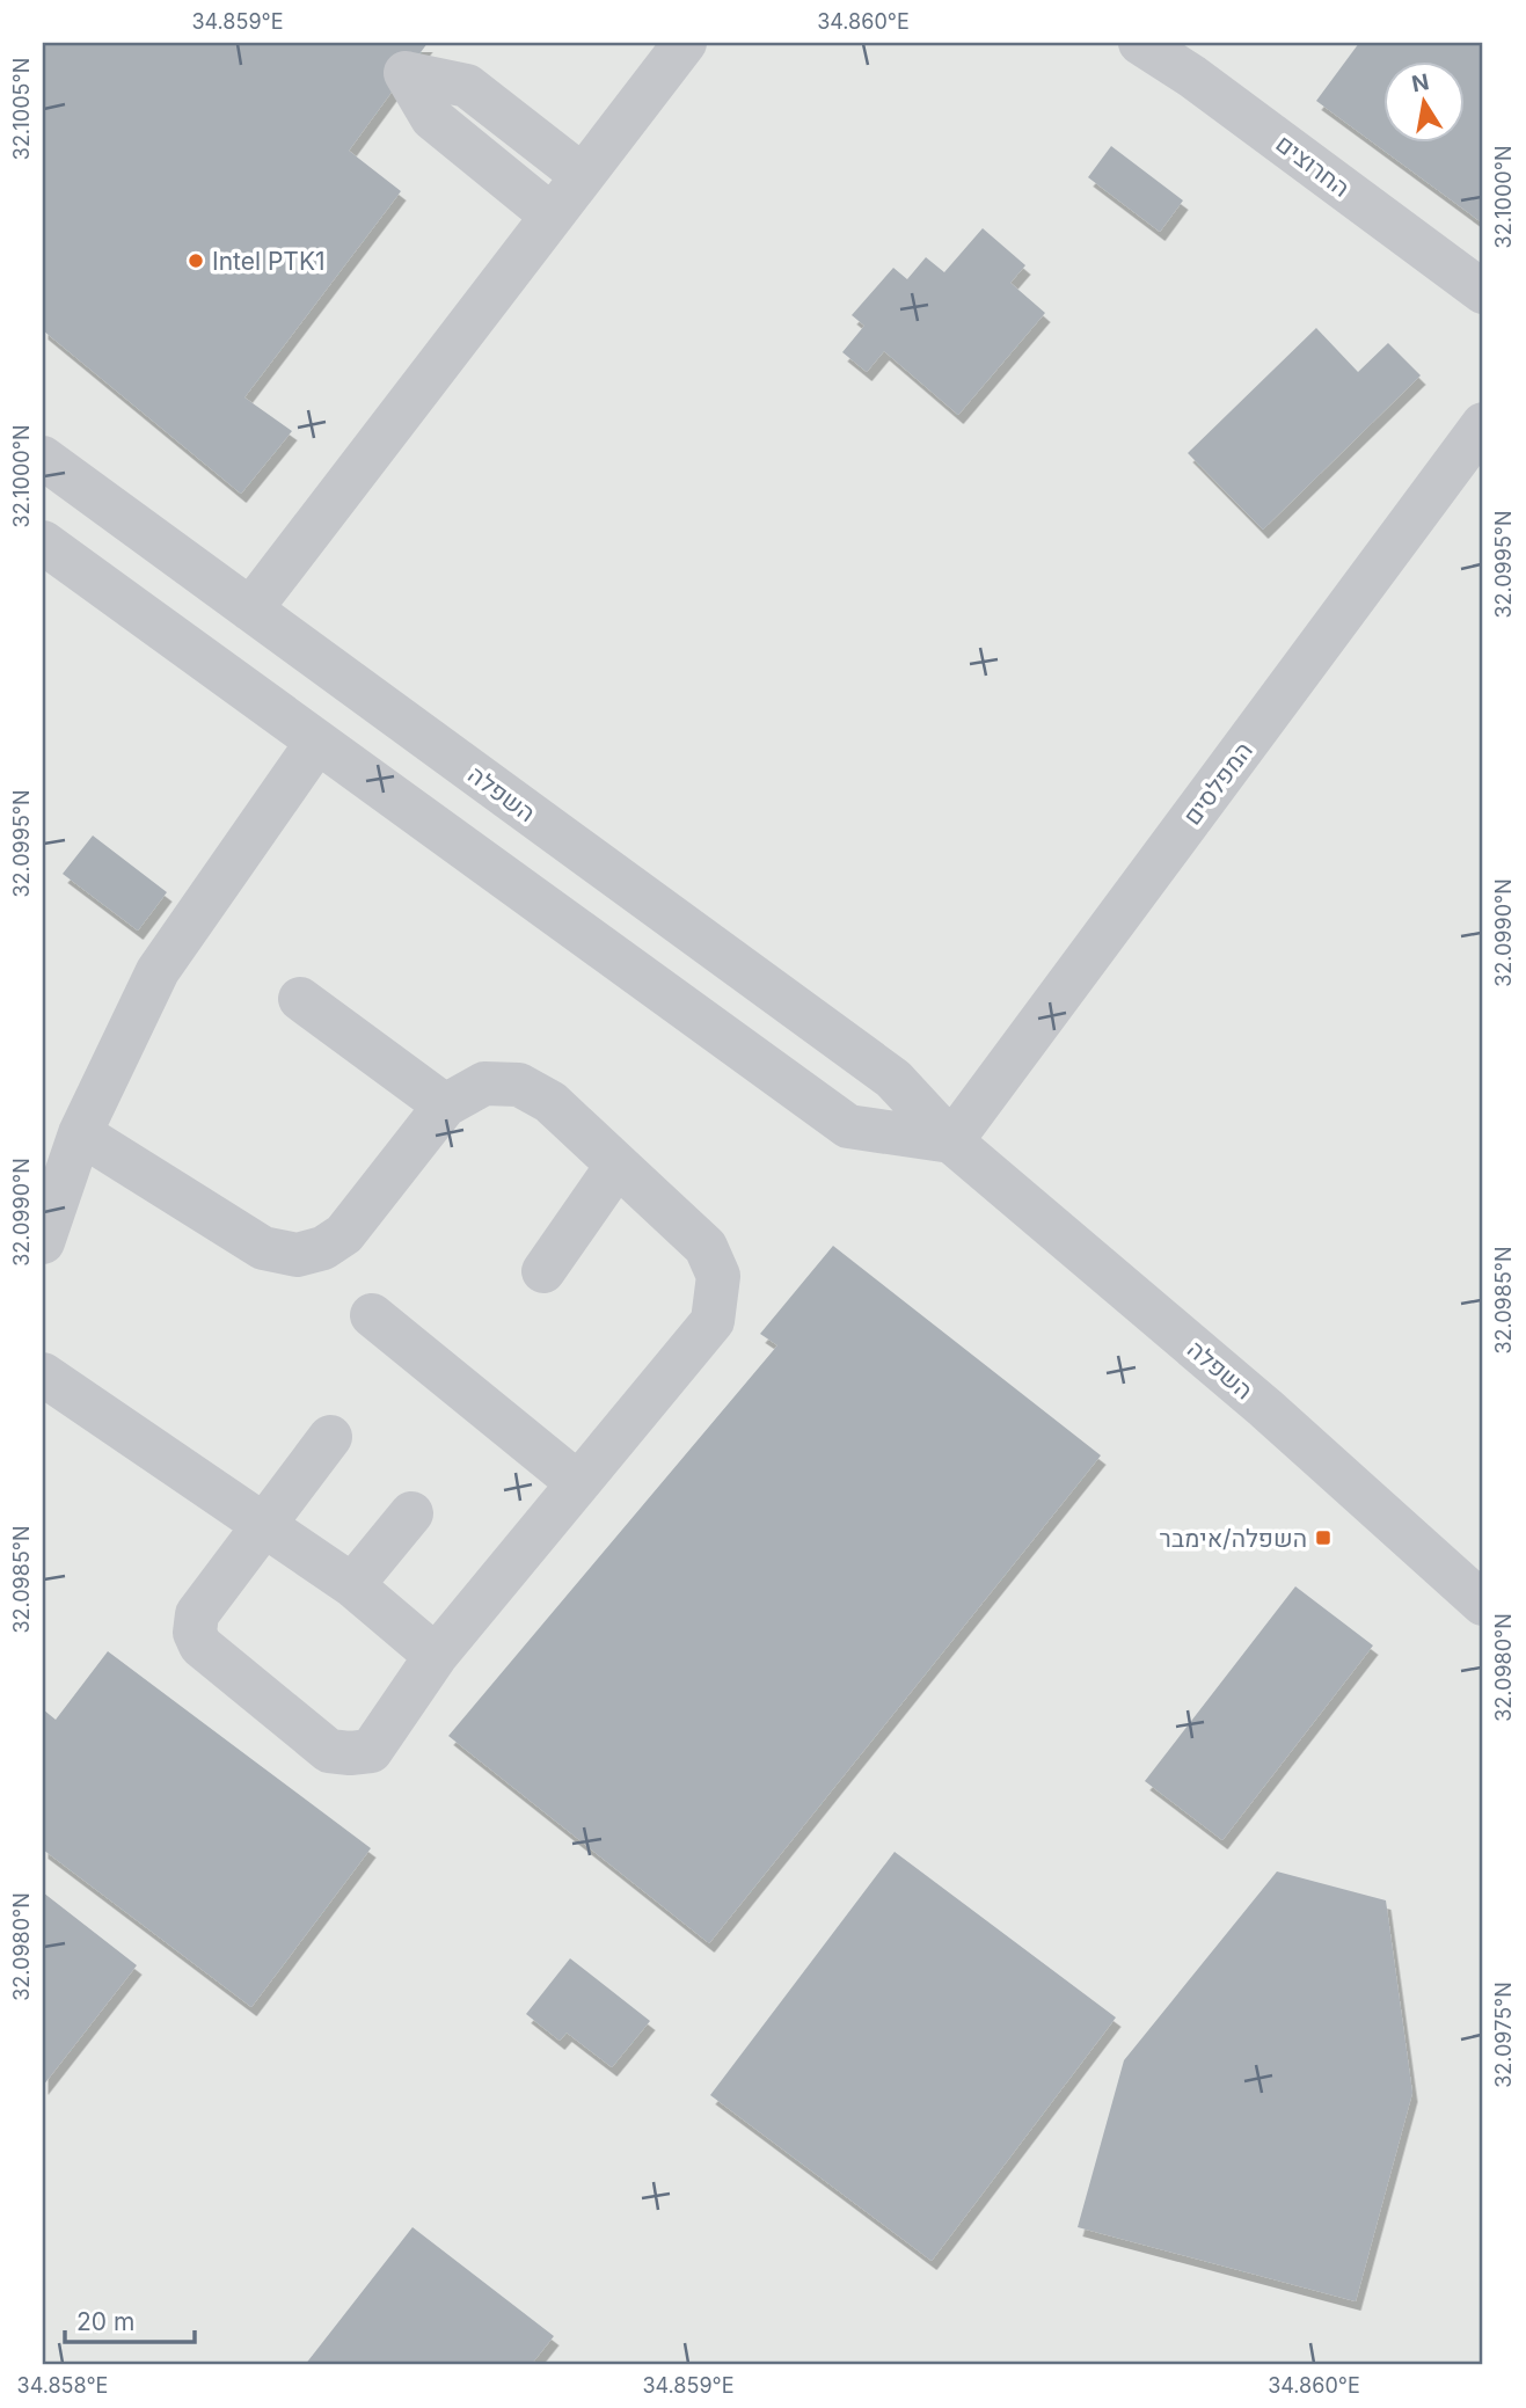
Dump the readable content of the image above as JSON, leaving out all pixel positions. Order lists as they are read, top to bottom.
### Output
{
  "streets": {
    "street": ["החרוצים", "המפלסים", "השפלה"]
  },
  "crossings": [
    ["המפלסים", "השפלה"]
  ],
  "places": {
    "other": ["Intel PTK1"],
    "transit": ["השפלה/אימבר"]
  },
  "scale_bar": "20 m",
  "north": "top",
  "coordinates": [
    "34.859°E",
    "34.860°E",
    "32.1005°N",
    "32.1000°N",
    "32.0995°N",
    "32.0990°N",
    "32.0985°N",
    "32.0980°N",
    "32.0975°N",
    "34.858°E"
  ]
}
